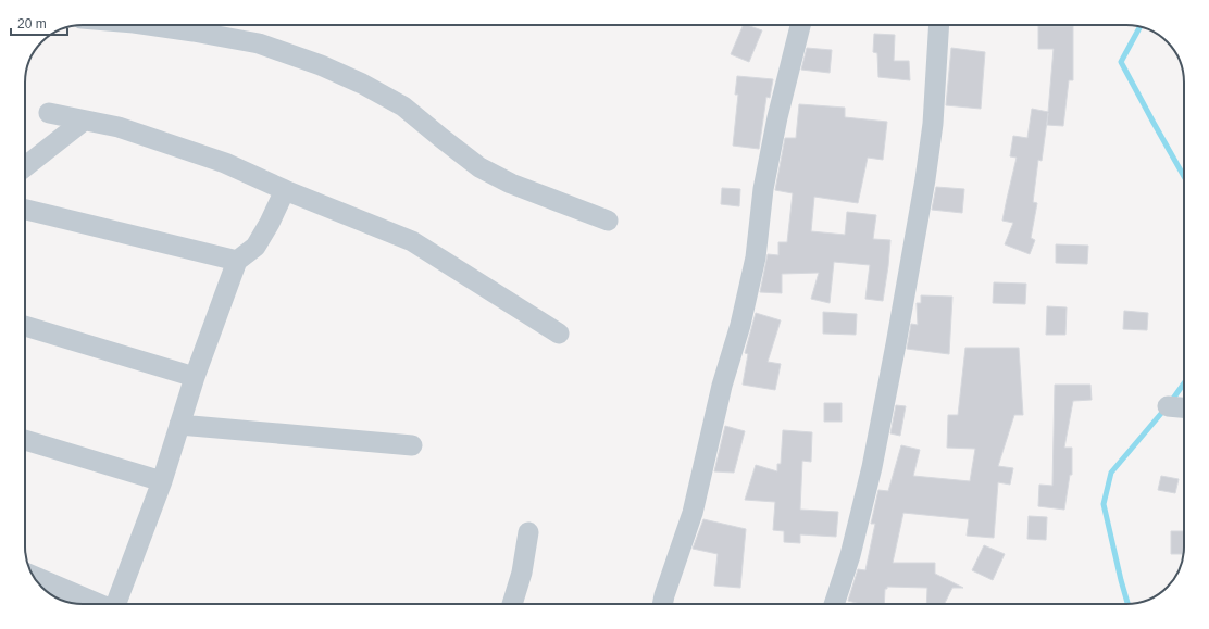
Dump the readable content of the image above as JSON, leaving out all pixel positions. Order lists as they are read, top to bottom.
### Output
{
  "scale_bar": "20 m"
}
